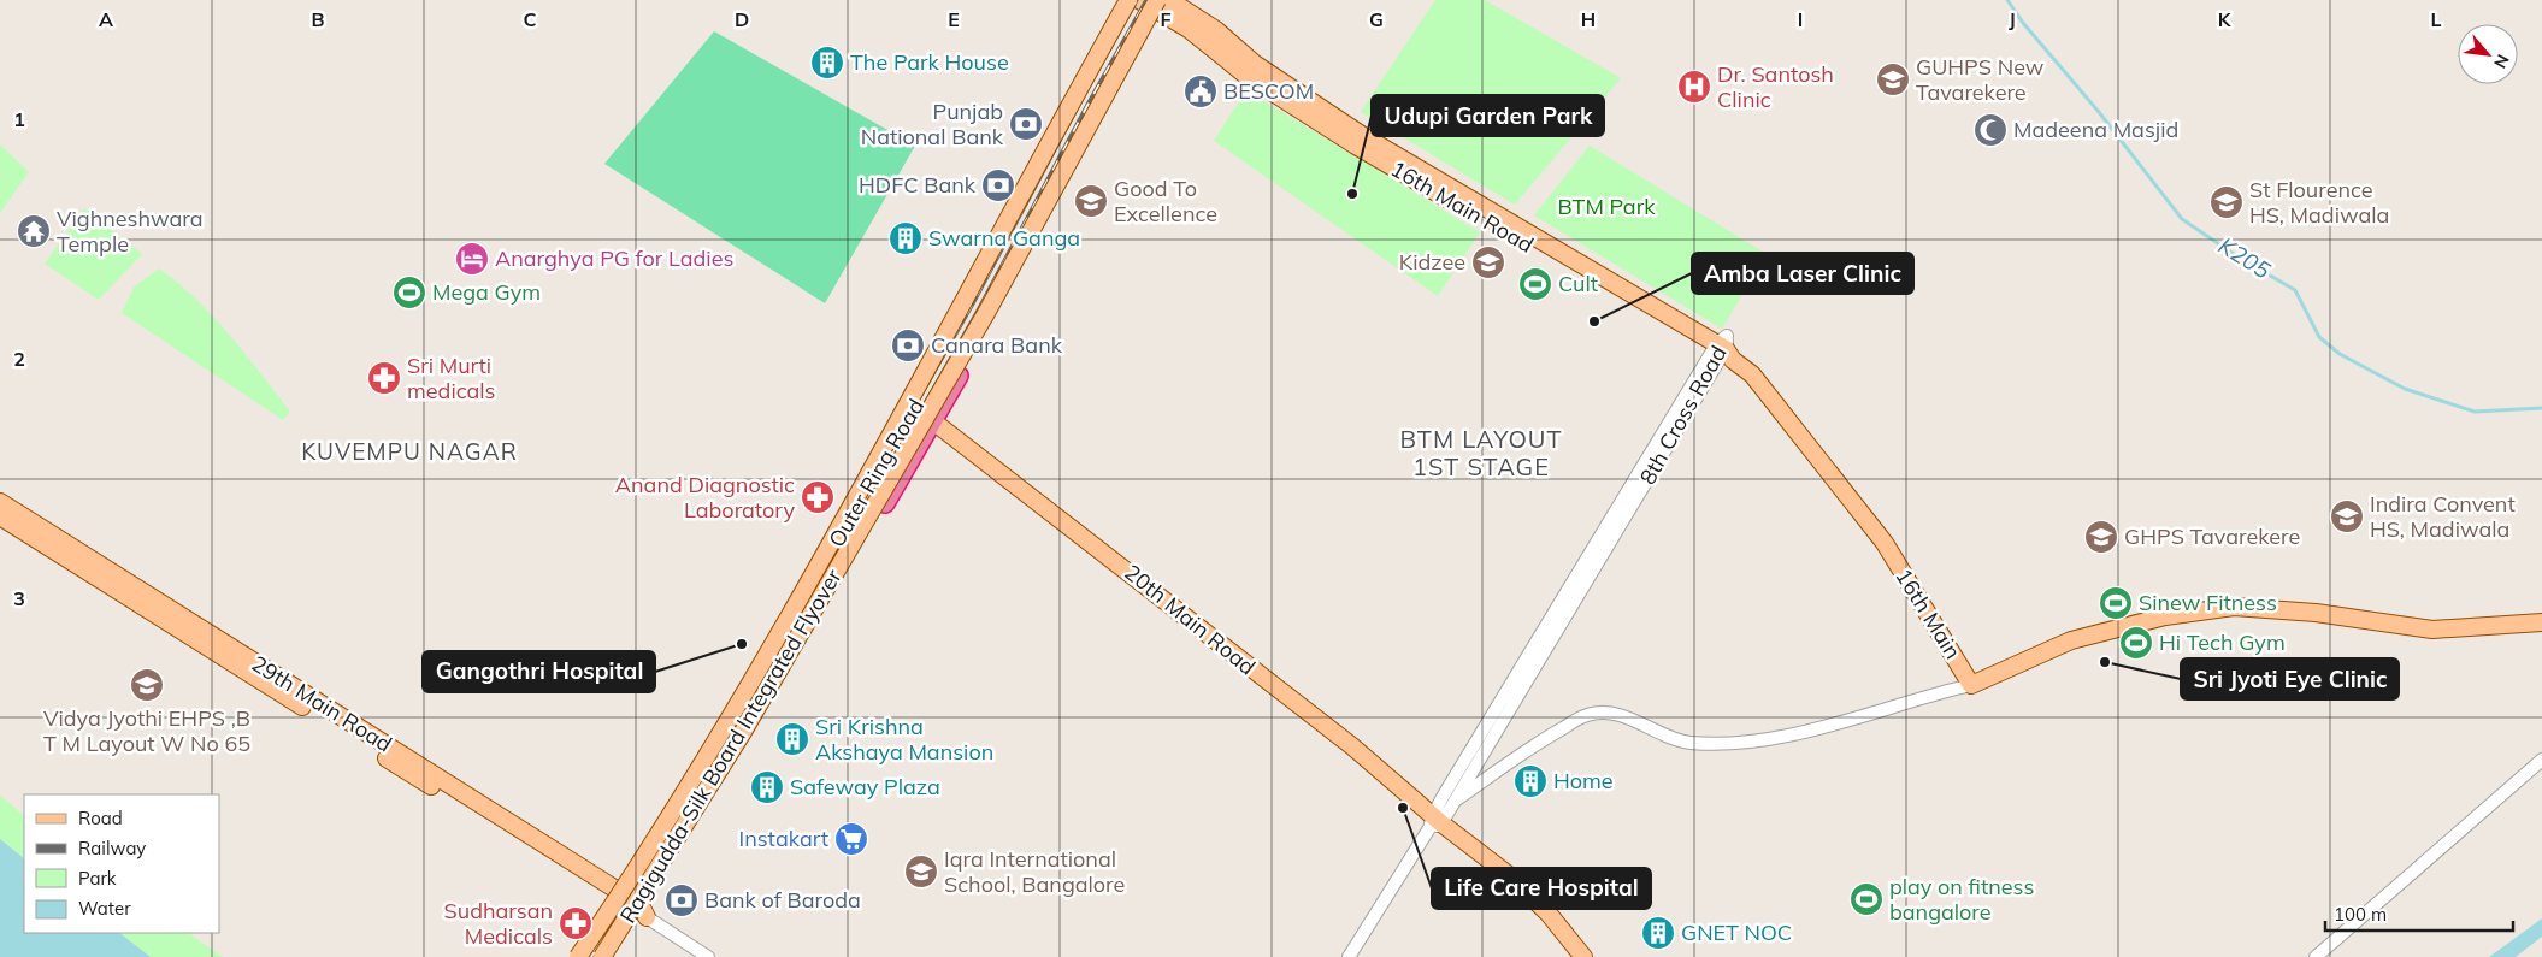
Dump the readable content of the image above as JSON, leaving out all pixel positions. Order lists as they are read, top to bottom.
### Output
{
  "streets": {
    "highway": ["Outer Ring Road"],
    "main road": [
      "16th Main Road",
      "16th Main",
      "20th Main Road",
      "29th Main Road",
      "Ragigudda-Silk Board Integrated Flyover"
    ],
    "street": ["8th Cross Road"]
  },
  "crossings": [
    ["16th Main Road", "8th Cross Road"],
    ["16th Main Road", "Outer Ring Road"],
    ["16th Main Road", "16th Main"],
    ["16th Main Road", "Ragigudda-Silk Board Integrated Flyover"],
    ["8th Cross Road", "20th Main Road"],
    ["Outer Ring Road", "20th Main Road"],
    ["Outer Ring Road", "29th Main Road"],
    ["Outer Ring Road", "Ragigudda-Silk Board Integrated Flyover"]
  ],
  "districts": ["BTM LAYOUT 1ST STAGE", "KUVEMPU NAGAR"],
  "water": ["K205"],
  "parks": ["BTM Park"],
  "places": {
    "building": [
      "The Park House",
      "Swarna Ganga",
      "Sri Krishna Akshaya Mansion",
      "Home",
      "Safeway Plaza",
      "GNET NOC"
    ],
    "school or university": [
      "GUHPS New Tavarekere",
      "Good To Excellence",
      "St Flourence HS, Madiwala",
      "Kidzee",
      "Indira Convent HS, Madiwala",
      "GHPS Tavarekere",
      "Vidya Jyothi EHPS ,B T M Layout W No 65",
      "Iqra International School, Bangalore"
    ],
    "hospital": ["Dr. Santosh Clinic"],
    "public building": ["BESCOM"],
    "bank": [
      "Punjab National Bank",
      "HDFC Bank",
      "Canara Bank",
      "Bank of Baroda"
    ],
    "mosque": ["Madeena Masjid"],
    "other": [
      "Udupi Garden Park",
      "Amba Laser Clinic",
      "Gangothri Hospital",
      "Sri Jyoti Eye Clinic",
      "Life Care Hospital"
    ],
    "temple": ["Vighneshwara Temple"],
    "hotel": ["Anarghya PG for Ladies"],
    "sports": [
      "Cult",
      "Mega Gym",
      "Sinew Fitness",
      "Hi Tech Gym",
      "play on fitness bangalore"
    ],
    "pharmacy": ["Sri Murti medicals", "Anand Diagnostic Laboratory", "Sudharsan Medicals"],
    "supermarket": ["Instakart"]
  },
  "legend": [
    "Road",
    "Railway",
    "Park",
    "Water"
  ],
  "scale_bar": "100 m",
  "north": "bottom right",
  "grid": {
    "columns": [
      "A",
      "B",
      "C",
      "D",
      "E",
      "F",
      "G",
      "H",
      "I",
      "J",
      "K",
      "L"
    ],
    "rows": ["1", "2", "3"]
  }
}
